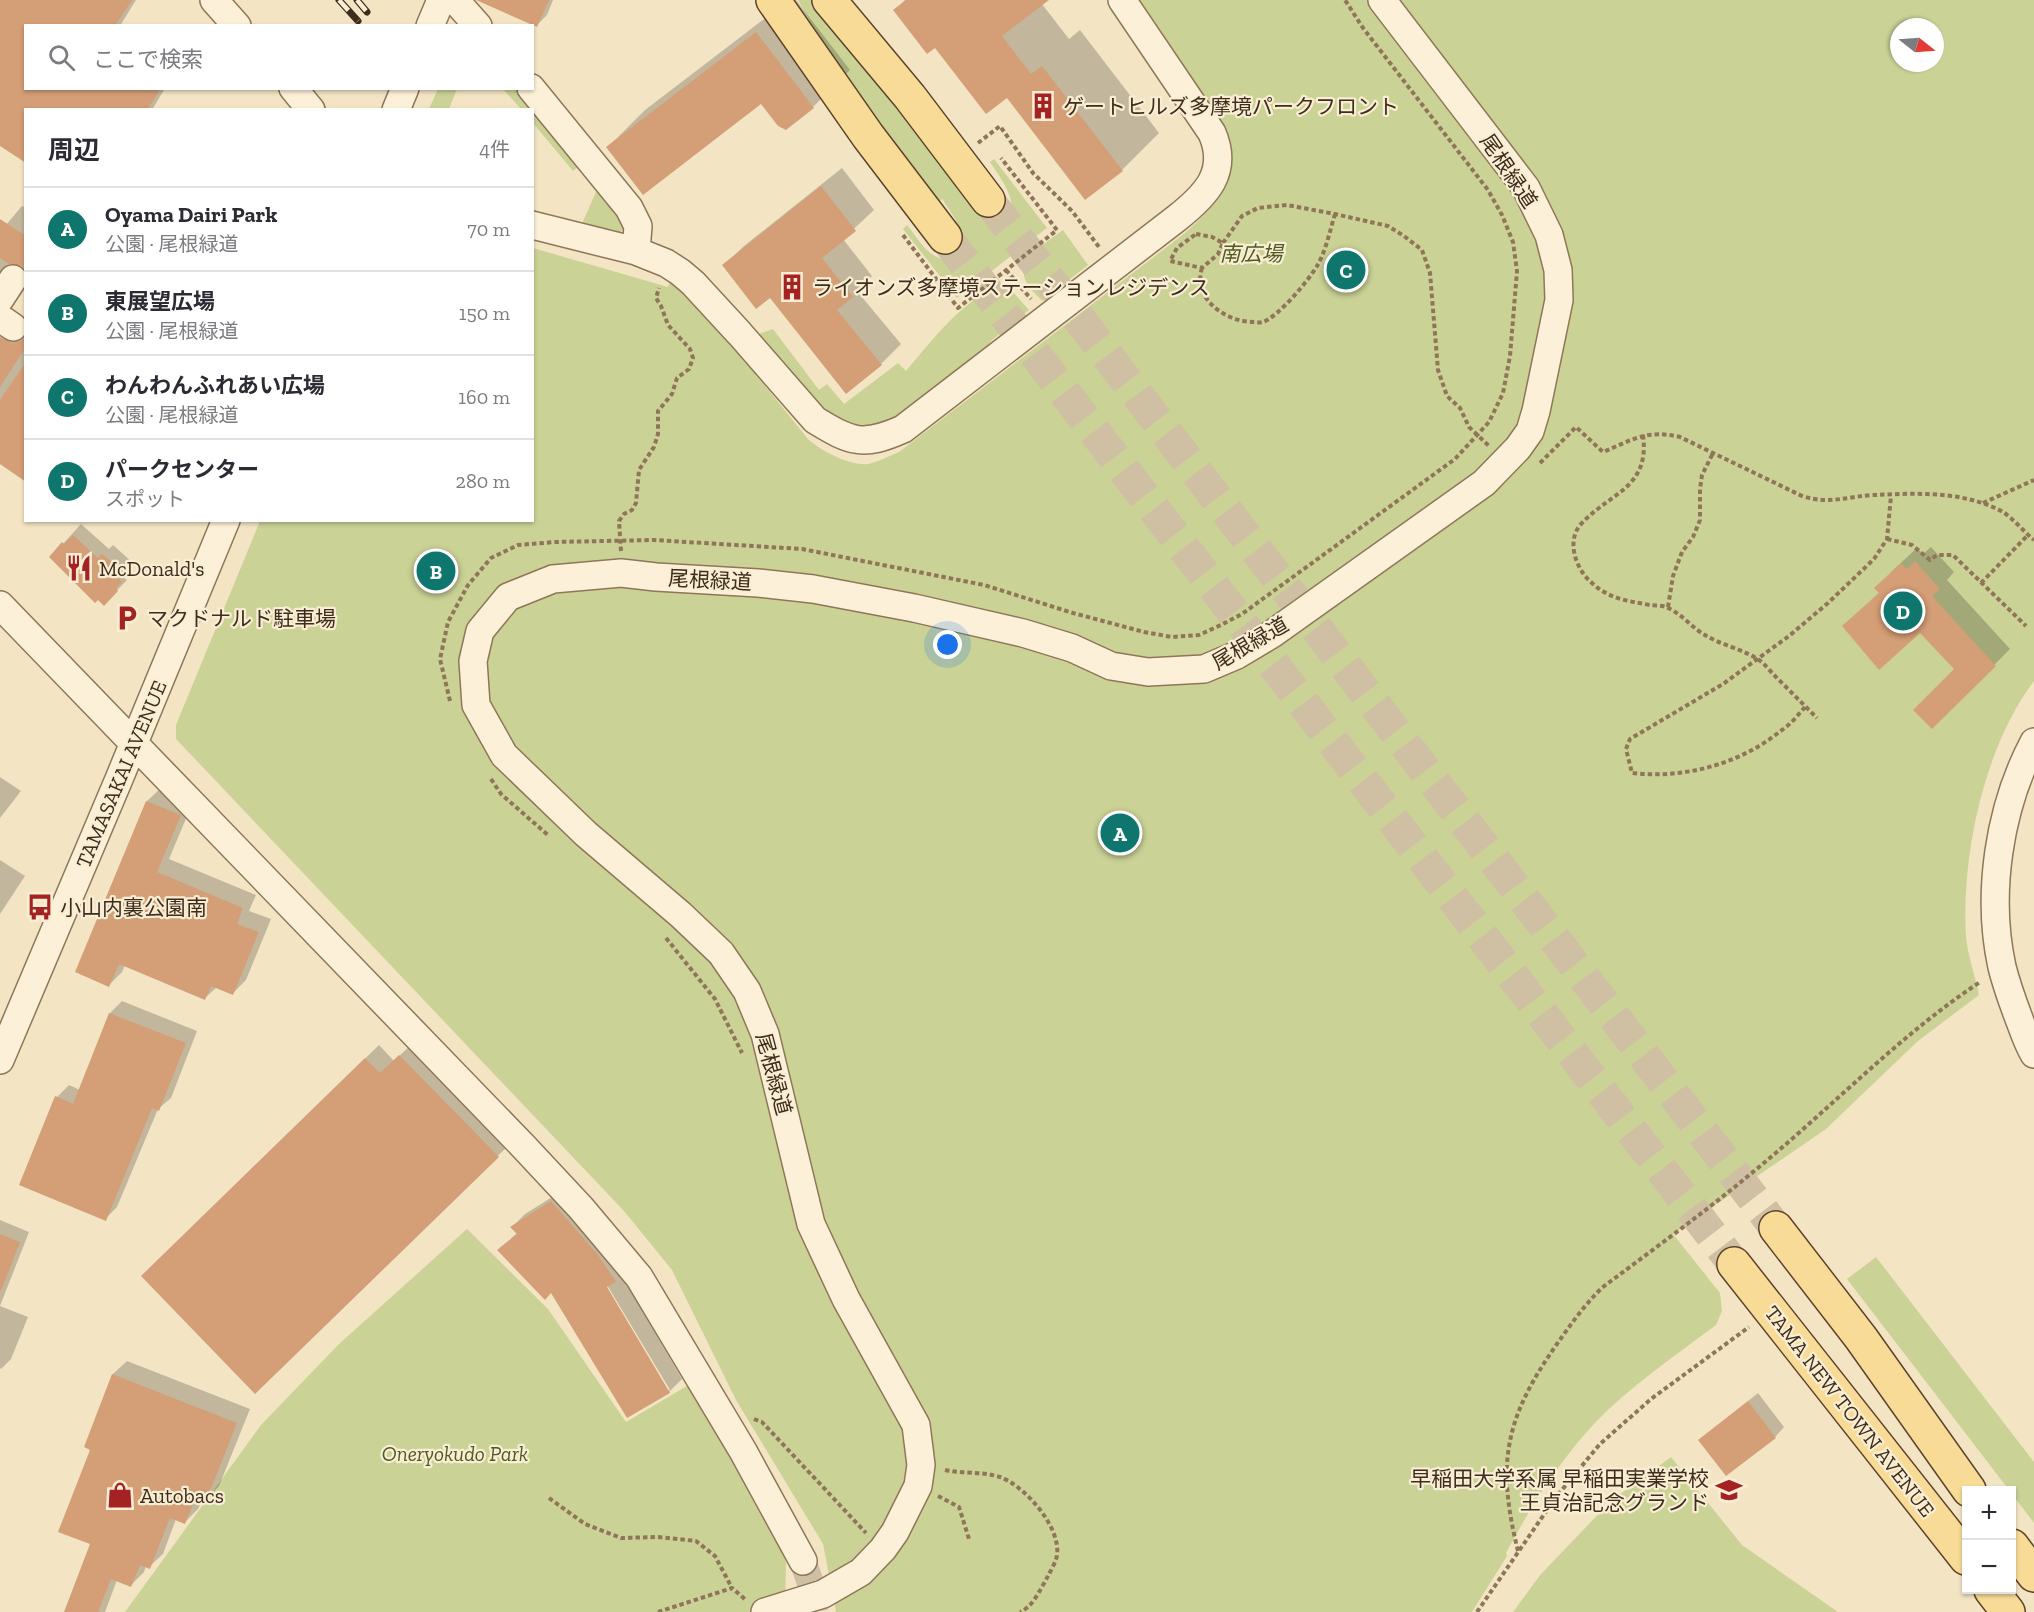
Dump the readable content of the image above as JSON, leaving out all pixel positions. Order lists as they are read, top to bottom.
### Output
{
  "streets": {
    "main road": ["TAMA NEW TOWN AVENUE"],
    "street": ["尾根緑道", "TAMASAKAI AVENUE"]
  },
  "parks": ["南広場", "Oneryokudo Park"],
  "places": {
    "building": ["ゲートヒルズ多摩境パークフロント", "ライオンズ多摩境ステーションレジデンス"],
    "restaurant": ["McDonald's"],
    "parking": ["マクドナルド駐車場"],
    "bus stop": ["小山内裏公園南"],
    "school or university": ["早稲田大学系属 早稲田実業学校 王貞治記念グランド"],
    "shop": ["Autobacs"]
  },
  "north": "right",
  "page": {
    "search": "ここで検索",
    "heading": ["周辺", "4件"],
    "list": [
      {
        "mark": "A",
        "name": "Oyama Dairi Park",
        "note": "公園 · 尾根緑道",
        "value": "70 m"
      },
      {
        "mark": "B",
        "name": "東展望広場",
        "note": "公園 · 尾根緑道",
        "value": "150 m"
      },
      {
        "mark": "C",
        "name": "わんわんふれあい広場",
        "note": "公園 · 尾根緑道",
        "value": "160 m"
      },
      {
        "mark": "D",
        "name": "パークセンター",
        "note": "スポット",
        "value": "280 m"
      }
    ],
    "pins": [
      "C",
      "B",
      "D",
      "A"
    ],
    "map_buttons": ["+", "−"]
  }
}
